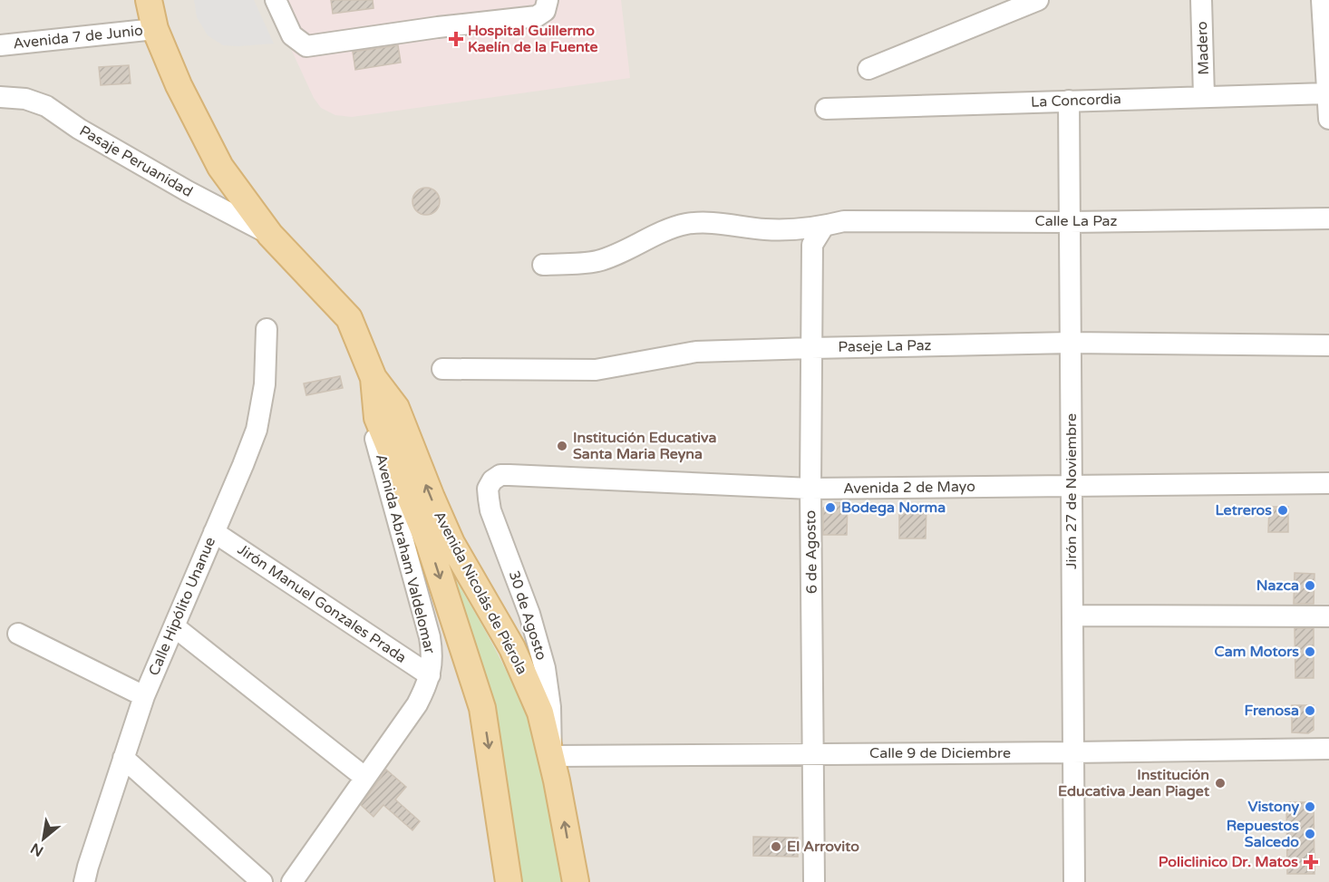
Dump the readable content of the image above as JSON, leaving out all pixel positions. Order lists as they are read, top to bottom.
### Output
{
  "streets": {
    "main road": ["Avenida Nicolás de Piérola"],
    "street": [
      "Avenida 7 de Junio",
      "Madero",
      "La Concordia",
      "Pasaje Peruanidad",
      "Calle La Paz",
      "Paseje La Paz",
      "Avenida 2 de Mayo",
      "Jirón 27 de Noviembre",
      "6 de Agosto",
      "Avenida Abraham Valdelomar",
      "Jirón Manuel Gonzales Prada",
      "Calle Hipólito Unanue",
      "30 de Agosto",
      "Calle 9 de Diciembre"
    ]
  },
  "crossings": [
    ["Avenida 7 de Junio", "Avenida Nicolás de Piérola"],
    ["Madero", "La Concordia"],
    ["La Concordia", "Jirón 27 de Noviembre"],
    ["Pasaje Peruanidad", "Avenida Nicolás de Piérola"],
    ["Calle La Paz", "Jirón 27 de Noviembre"],
    ["Calle La Paz", "6 de Agosto"],
    ["Paseje La Paz", "Jirón 27 de Noviembre"],
    ["Paseje La Paz", "6 de Agosto"],
    ["Avenida 2 de Mayo", "Jirón 27 de Noviembre"],
    ["Avenida 2 de Mayo", "6 de Agosto"],
    ["Avenida 2 de Mayo", "30 de Agosto"],
    ["Jirón 27 de Noviembre", "Calle 9 de Diciembre"],
    ["6 de Agosto", "Calle 9 de Diciembre"],
    ["Avenida Abraham Valdelomar", "Avenida Nicolás de Piérola"],
    ["Avenida Abraham Valdelomar", "Jirón Manuel Gonzales Prada"],
    ["Avenida Nicolás de Piérola", "30 de Agosto"],
    ["Avenida Nicolás de Piérola", "Calle 9 de Diciembre"],
    ["Jirón Manuel Gonzales Prada", "Calle Hipólito Unanue"],
    ["30 de Agosto", "Calle 9 de Diciembre"]
  ],
  "places": {
    "health": ["Hospital Guillermo Kaelín de la Fuente", "Policlinico Dr. Matos"],
    "other": [
      "Institución Educativa Santa Maria Reyna",
      "Bodega Norma",
      "Letreros",
      "Nazca",
      "Cam Motors",
      "Frenosa",
      "Institución Educativa Jean Piaget",
      "Vistony",
      "Repuestos Salcedo",
      "El Arrovito"
    ]
  },
  "north": "bottom left"
}
